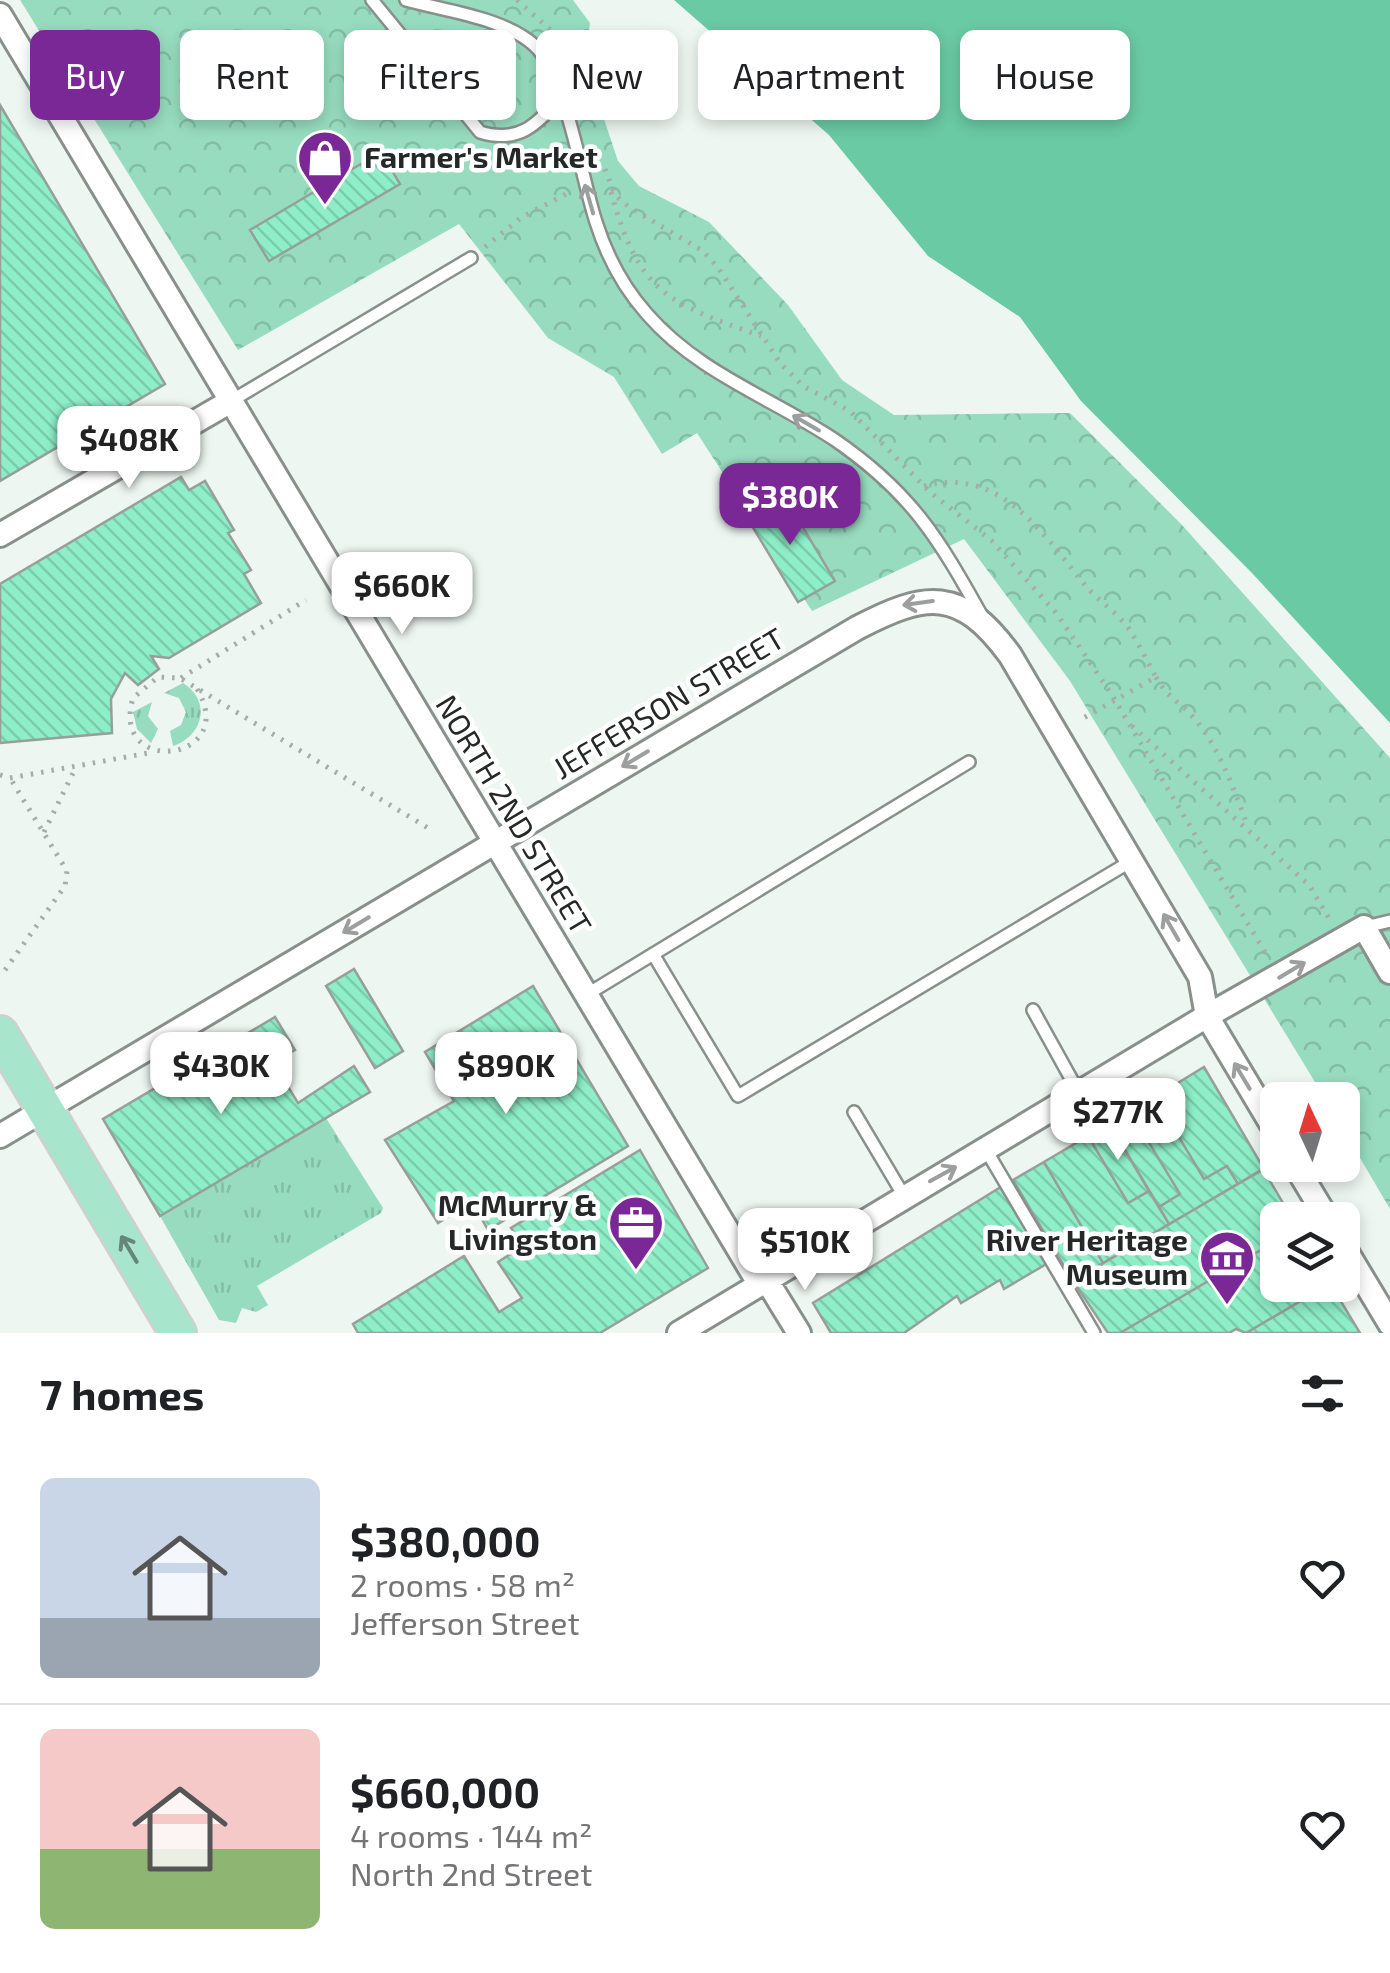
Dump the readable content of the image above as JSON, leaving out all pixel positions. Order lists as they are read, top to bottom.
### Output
{
  "streets": {
    "street": ["JEFFERSON STREET", "NORTH 2ND STREET"]
  },
  "crossings": [
    ["JEFFERSON STREET", "NORTH 2ND STREET"]
  ],
  "one_way": ["JEFFERSON STREET"],
  "places": {
    "shop": ["Farmer's Market"],
    "office": ["McMurry & Livingston"],
    "museum": ["River Heritage Museum"]
  },
  "north": "top",
  "page": {
    "chip": [
      "Buy",
      "Rent",
      "Filters",
      "New",
      "Apartment",
      "House"
    ],
    "price": [
      "$408K",
      "$380K",
      "$660K",
      "$430K",
      "$890K",
      "$277K",
      "$510K"
    ],
    "heading": "7 homes",
    "list": [
      {
        "name": "$380,000",
        "note": "2 rooms · 58 m² · Jefferson Street"
      },
      {
        "name": "$660,000",
        "note": "4 rooms · 144 m² · North 2nd Street"
      }
    ]
  }
}
